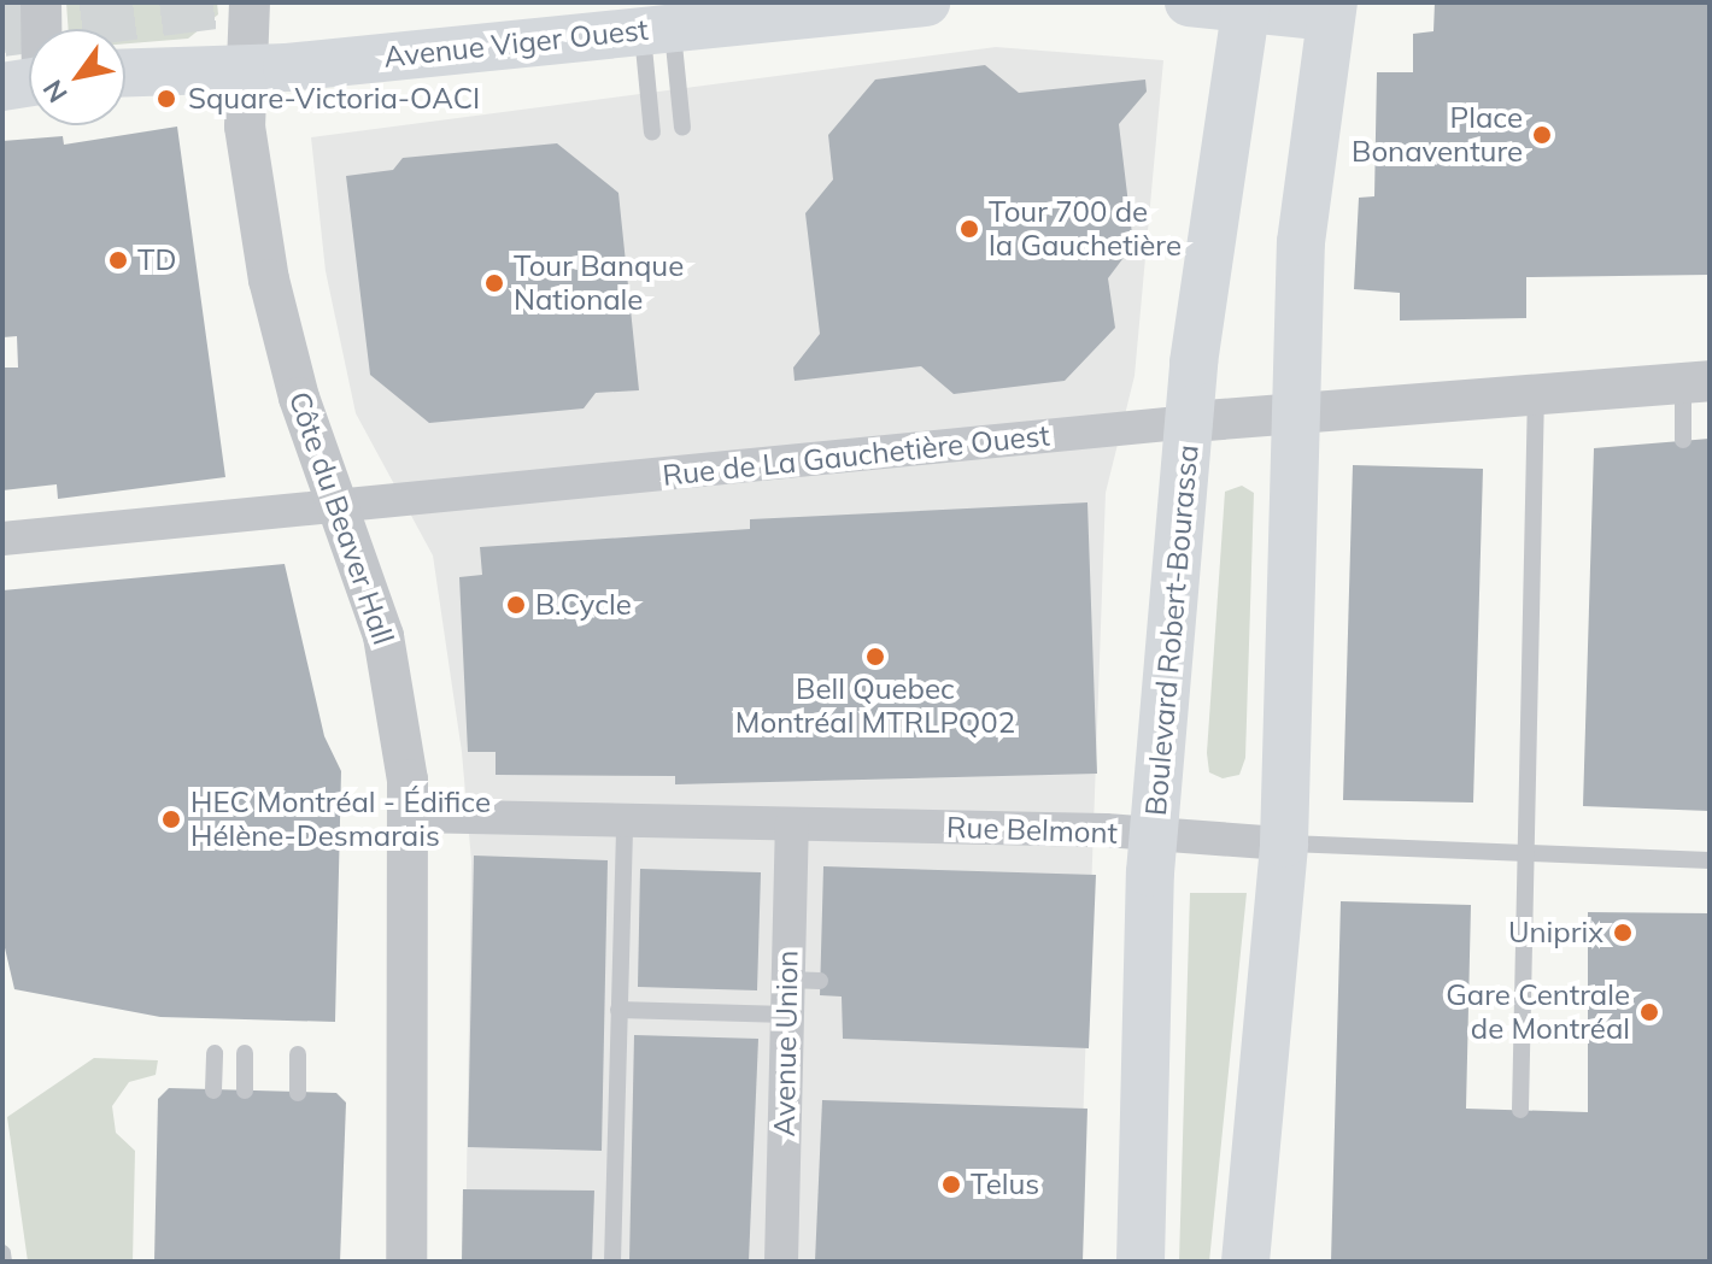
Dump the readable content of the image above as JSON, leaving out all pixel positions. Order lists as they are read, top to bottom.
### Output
{
  "streets": {
    "main road": ["Avenue Viger Ouest", "Boulevard Robert-Bourassa"],
    "street": [
      "Rue de La Gauchetière Ouest",
      "Côte du Beaver Hall",
      "Rue Belmont",
      "Avenue Union"
    ]
  },
  "crossings": [
    ["Avenue Viger Ouest", "Côte du Beaver Hall"],
    ["Rue de La Gauchetière Ouest", "Côte du Beaver Hall"],
    ["Rue de La Gauchetière Ouest", "Boulevard Robert-Bourassa"],
    ["Côte du Beaver Hall", "Rue Belmont"],
    ["Boulevard Robert-Bourassa", "Rue Belmont"],
    ["Rue Belmont", "Avenue Union"]
  ],
  "places": [
    "Square-Victoria-OACI",
    "Place Bonaventure",
    "Tour 700 de la Gauchetière",
    "TD",
    "Tour Banque Nationale",
    "B.Cycle",
    "Bell Quebec Montréal MTRLPQ02",
    "HEC Montréal - Édifice Hélène-Desmarais",
    "Uniprix",
    "Gare Centrale de Montréal",
    "Telus"
  ],
  "north": "bottom left"
}
